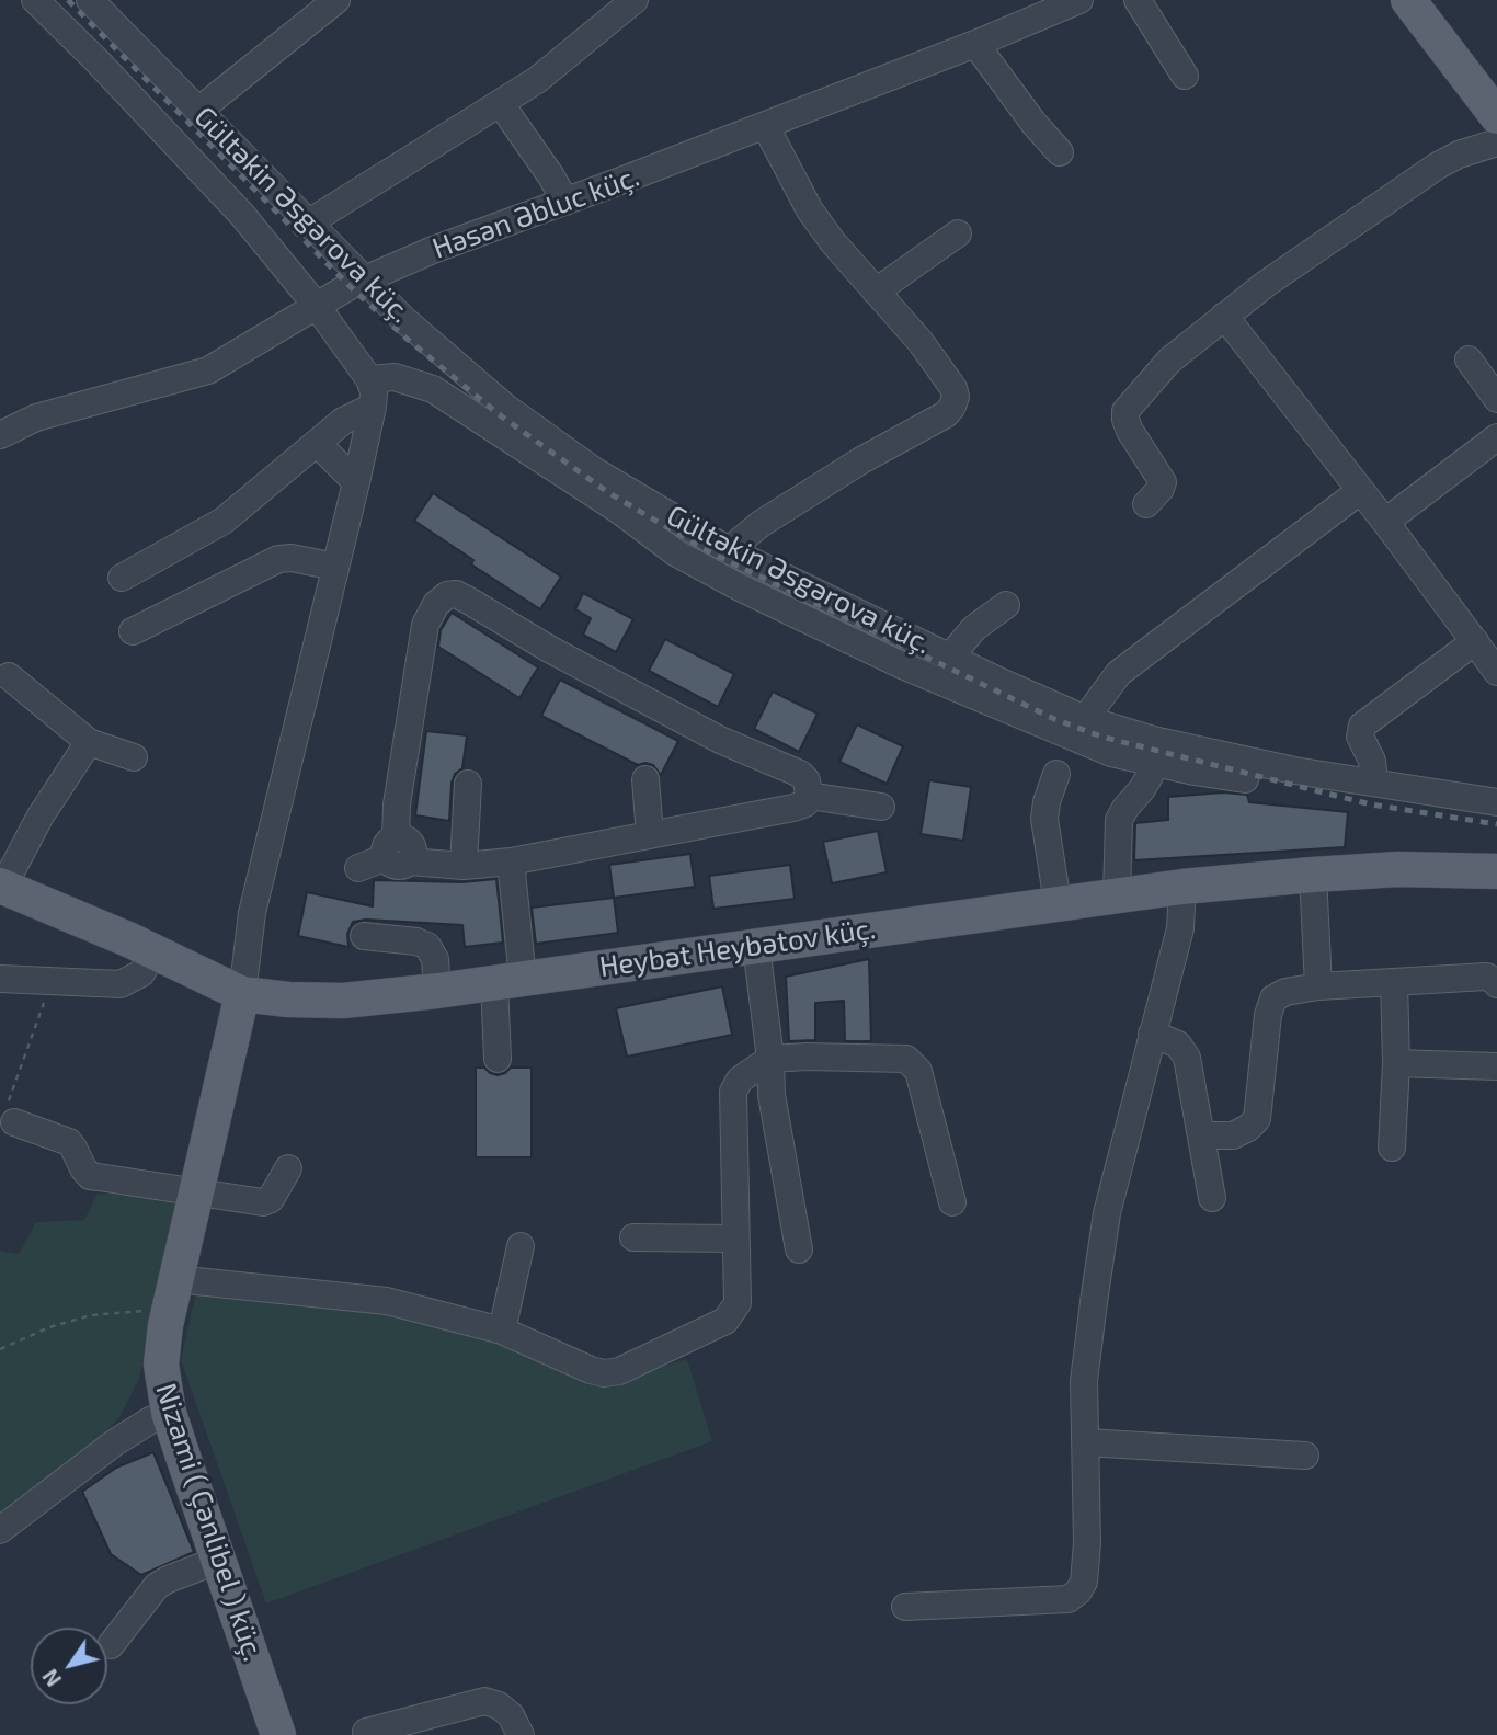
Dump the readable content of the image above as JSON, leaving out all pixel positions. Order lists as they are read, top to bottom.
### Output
{
  "streets": {
    "main road": ["Heybət Heybətov küç.", "Nizami ( Çənlibel ) küç."],
    "street": ["Həsən Əbluc küç.", "Gültəkin Əsgərova küç."]
  },
  "crossings": [
    ["Həsən Əbluc küç.", "Gültəkin Əsgərova küç."],
    ["Heybət Heybətov küç.", "Nizami ( Çənlibel ) küç."]
  ],
  "north": "bottom left"
}
